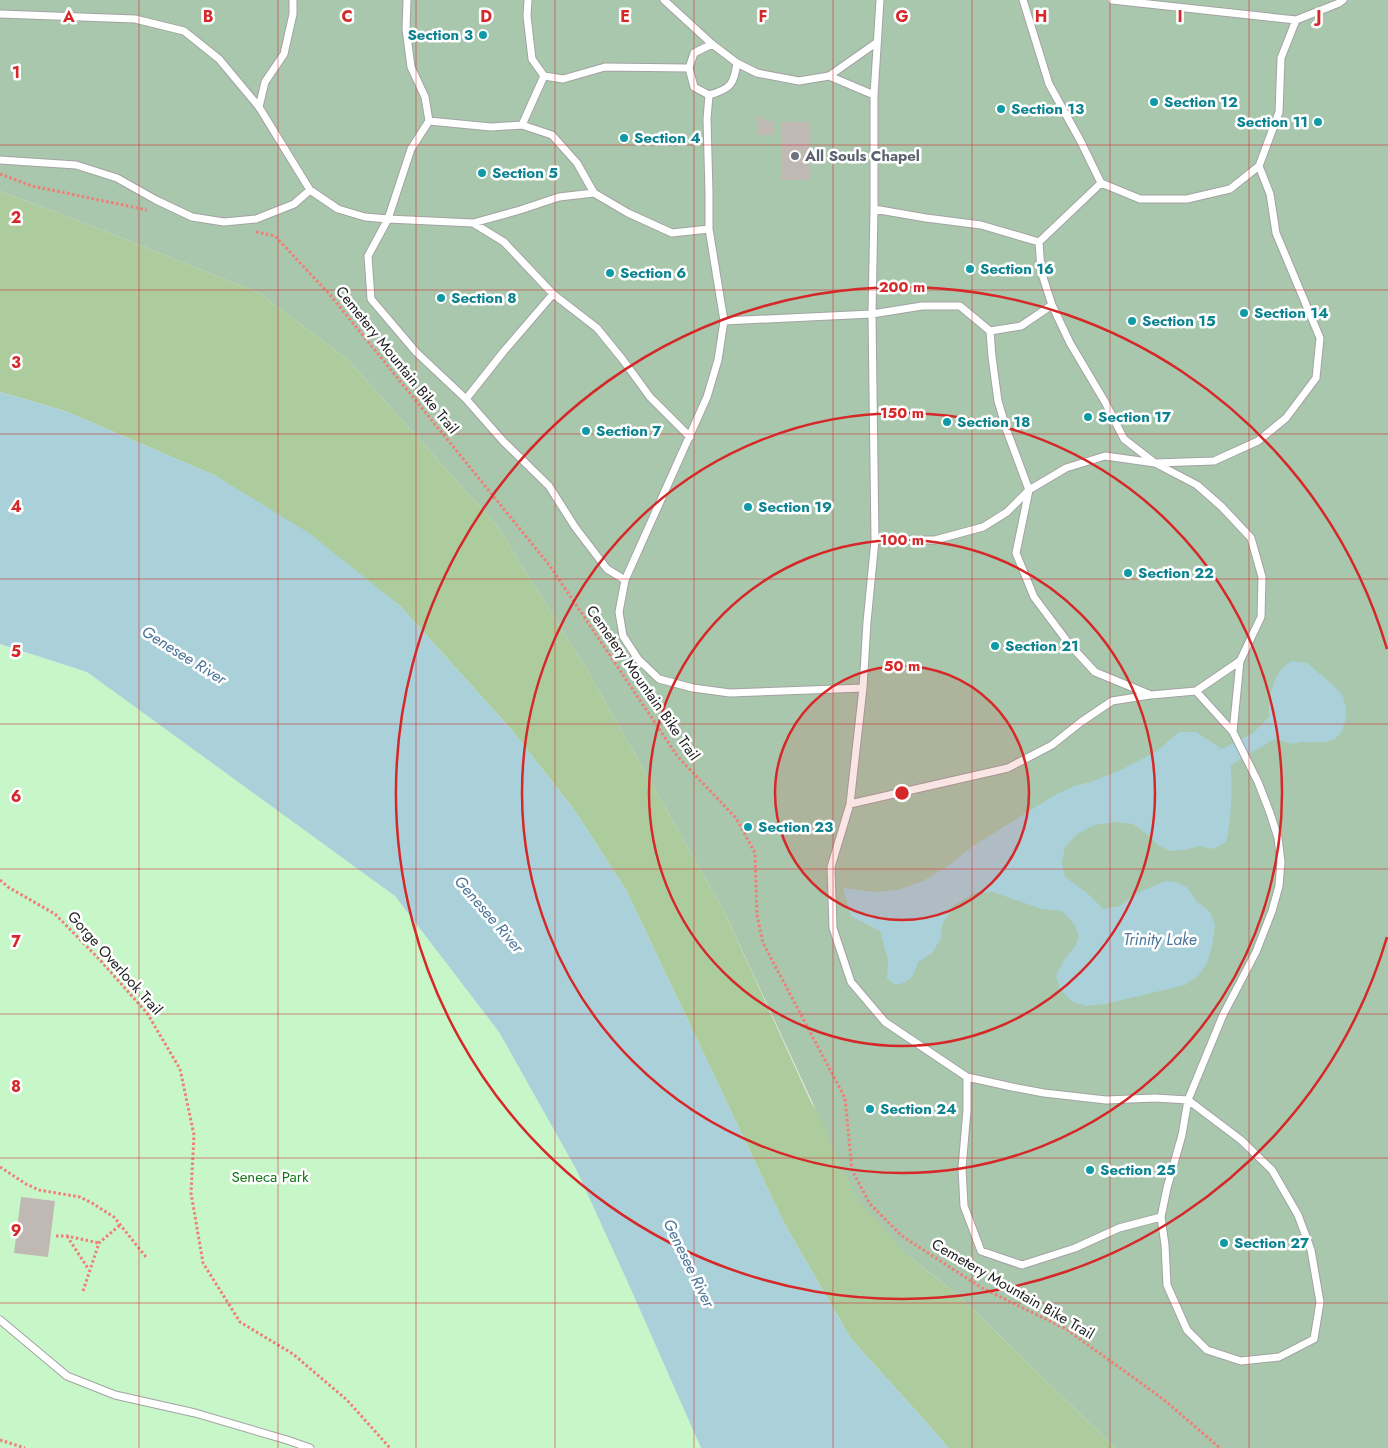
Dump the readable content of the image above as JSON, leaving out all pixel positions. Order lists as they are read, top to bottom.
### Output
{
  "streets": {
    "path": ["Cemetery Mountain Bike Trail", "Gorge Overlook Trail"]
  },
  "water": ["Genesee River", "Trinity Lake"],
  "parks": ["Seneca Park"],
  "places": [
    "Section 3",
    "Section 12",
    "Section 13",
    "Section 11",
    "Section 4",
    "All Souls Chapel",
    "Section 5",
    "Section 16",
    "Section 6",
    "Section 8",
    "Section 14",
    "Section 15",
    "Section 17",
    "Section 18",
    "Section 7",
    "Section 19",
    "Section 22",
    "Section 21",
    "Section 23",
    "Section 24",
    "Section 25",
    "Section 27"
  ],
  "grid": {
    "columns": [
      "A",
      "B",
      "C",
      "D",
      "E",
      "F",
      "G",
      "H",
      "I",
      "J"
    ],
    "rows": [
      "1",
      "2",
      "3",
      "4",
      "5",
      "6",
      "7",
      "8",
      "9"
    ]
  },
  "rings": [
    "200 m",
    "150 m",
    "100 m",
    "50 m"
  ]
}
